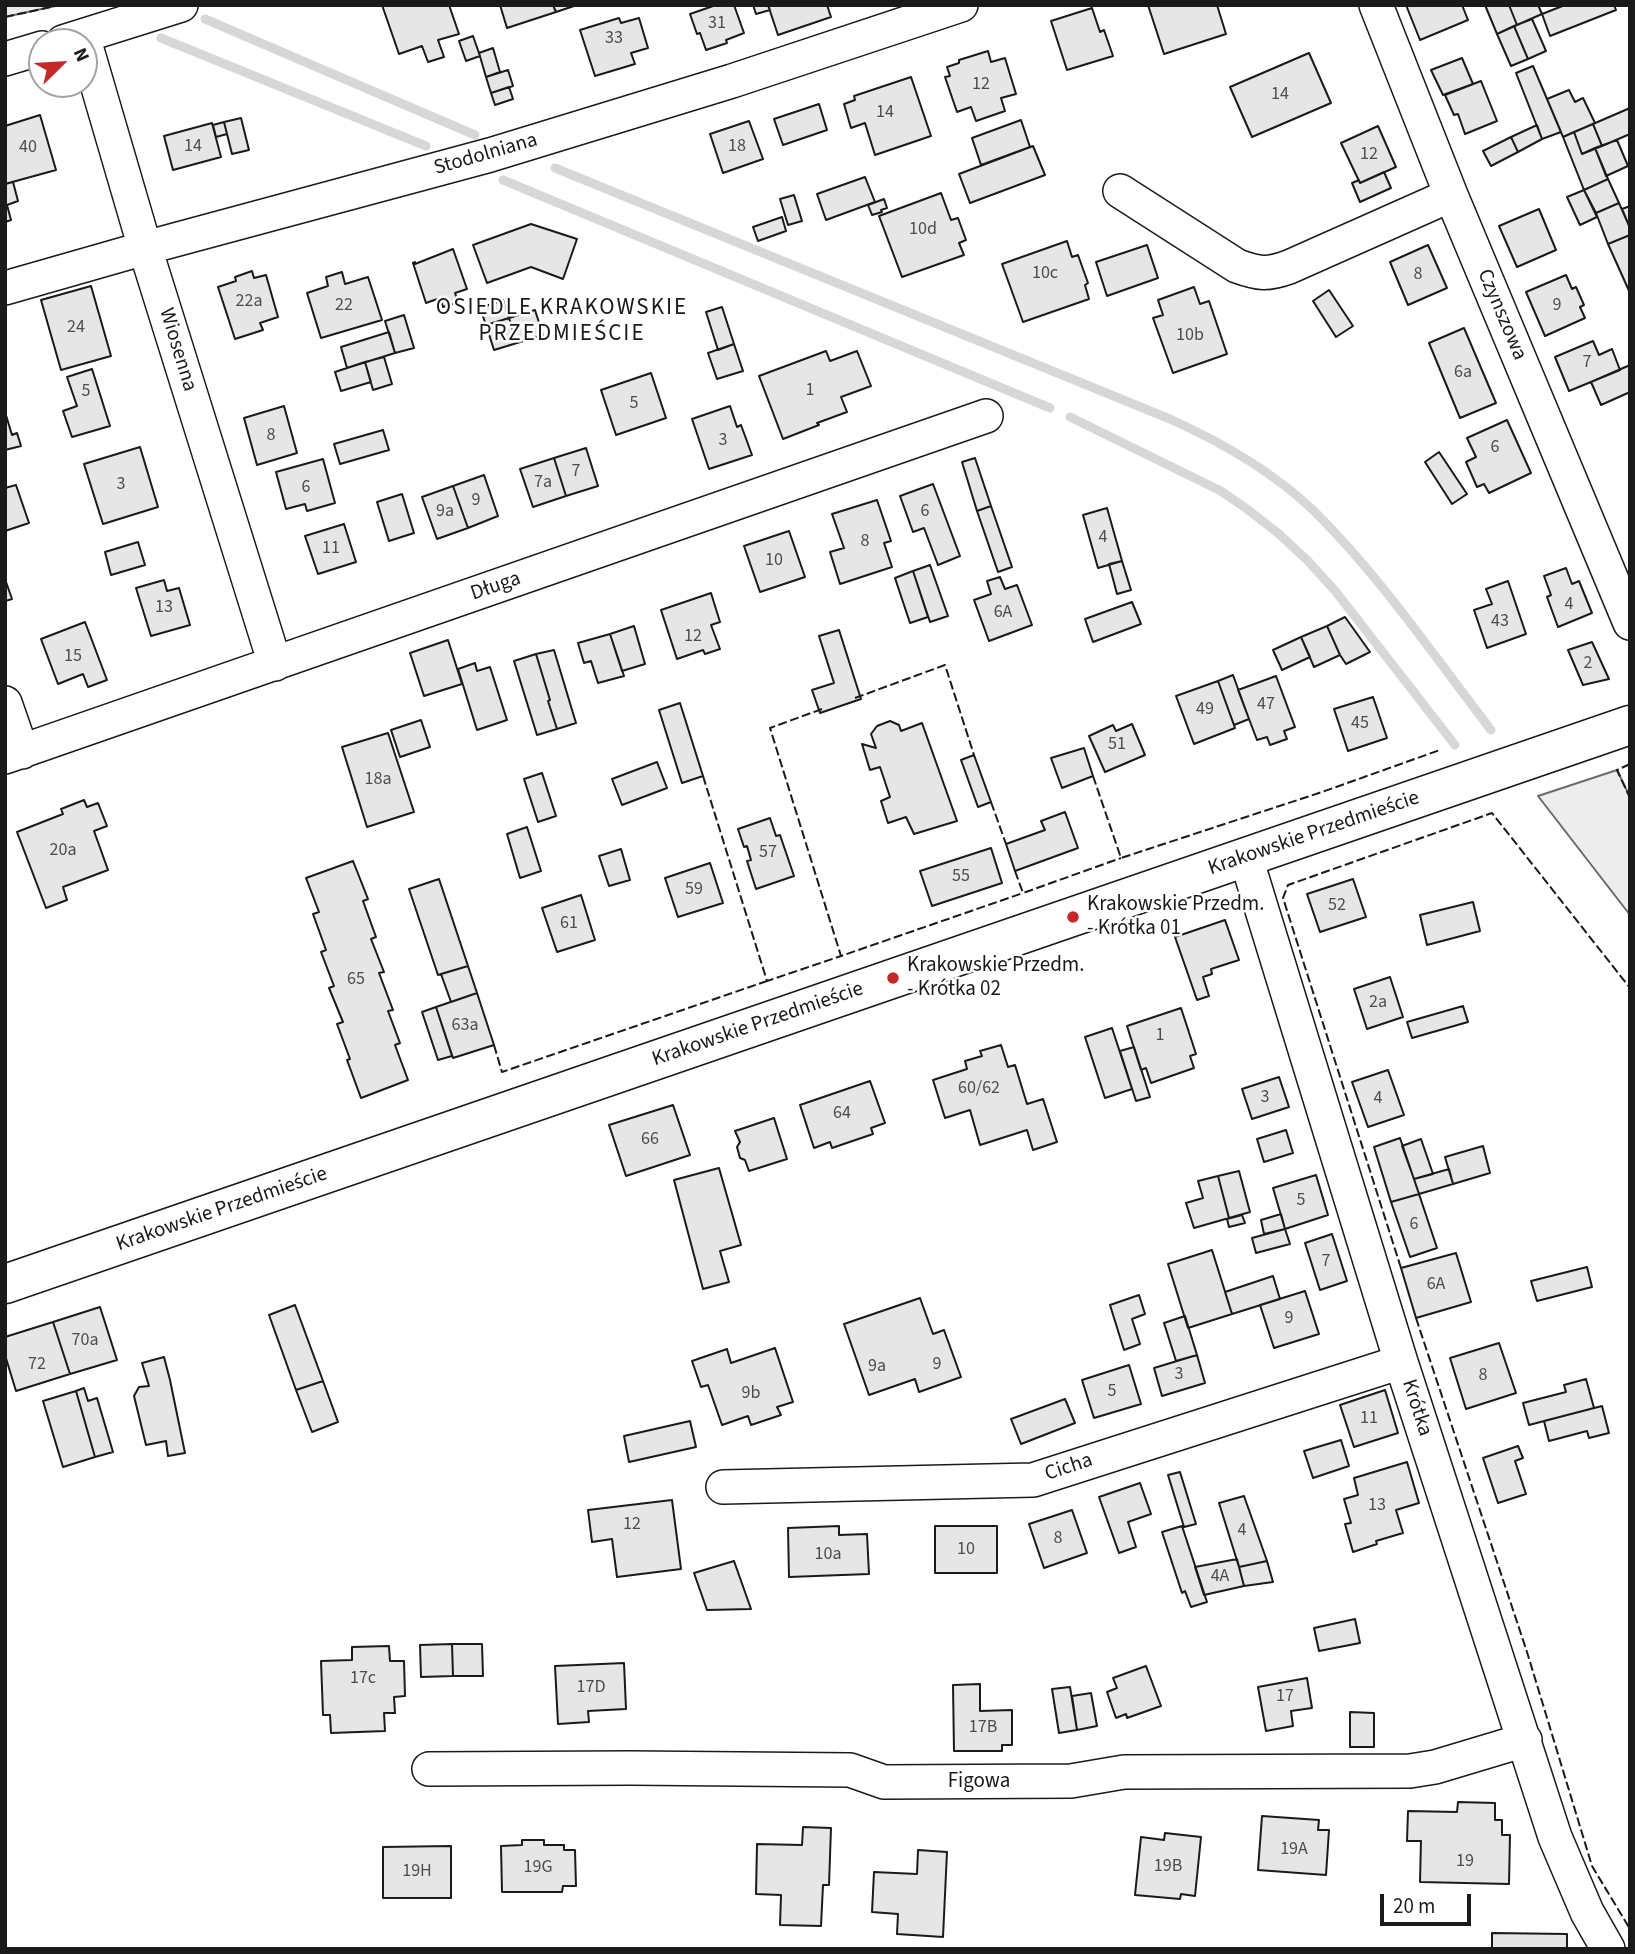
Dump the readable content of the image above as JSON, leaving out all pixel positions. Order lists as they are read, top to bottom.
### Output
{
  "streets": {
    "main road": ["Krakowskie Przedmieście"],
    "street": [
      "Stodolniana",
      "Czynszowa",
      "Wiosenna",
      "Długa",
      "Krótka",
      "Cicha",
      "Figowa"
    ]
  },
  "crossings": [
    ["Stodolniana", "Wiosenna"],
    ["Wiosenna", "Długa"],
    ["Krakowskie Przedmieście", "Krótka"],
    ["Krótka", "Cicha"],
    ["Krótka", "Figowa"]
  ],
  "districts": ["OSIEDLE KRAKOWSKIE PRZEDMIEŚCIE"],
  "places": ["Krakowskie Przedm. - Krótka 01", "Krakowskie Przedm. - Krótka 02"],
  "house_numbers": [
    "31",
    "33",
    "12",
    "14",
    "14",
    "14",
    "18",
    "40",
    "12",
    "10d",
    "10c",
    "8",
    "22a",
    "22",
    "9",
    "24",
    "10b",
    "7",
    "6a",
    "1",
    "5",
    "5",
    "8",
    "3",
    "6",
    "7",
    "7a",
    "3",
    "6",
    "9",
    "9a",
    "6",
    "4",
    "8",
    "11",
    "10",
    "4",
    "13",
    "6A",
    "43",
    "12",
    "15",
    "2",
    "47",
    "49",
    "45",
    "51",
    "18a",
    "20a",
    "57",
    "55",
    "59",
    "52",
    "61",
    "65",
    "2a",
    "63a",
    "1",
    "60/62",
    "3",
    "4",
    "64",
    "66",
    "5",
    "6",
    "7",
    "6A",
    "9",
    "70a",
    "72",
    "9",
    "9a",
    "3",
    "8",
    "5",
    "9b",
    "11",
    "13",
    "12",
    "4",
    "8",
    "10",
    "10a",
    "4A",
    "17c",
    "17D",
    "17",
    "17B",
    "19A",
    "19",
    "19B",
    "19G",
    "19H"
  ],
  "scale_bar": "20 m",
  "north": "top right"
}
